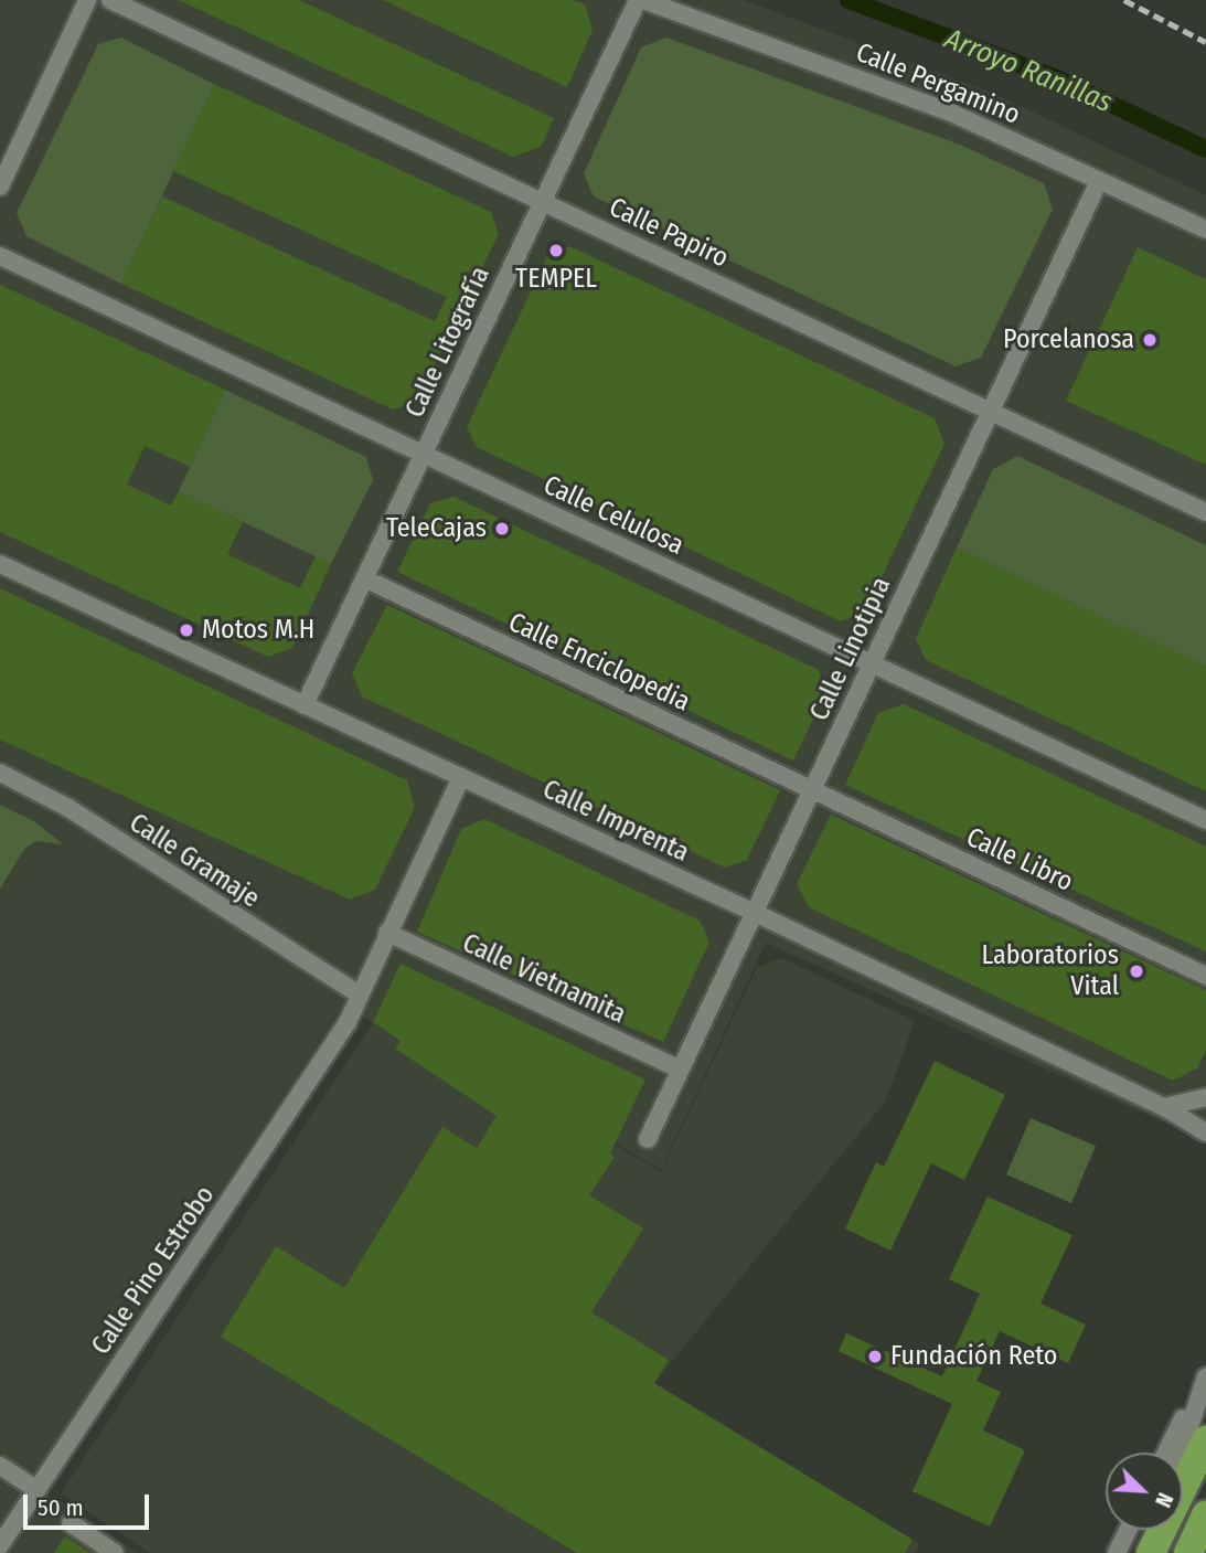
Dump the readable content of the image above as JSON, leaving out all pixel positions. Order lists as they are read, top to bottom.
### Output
{
  "streets": {
    "street": [
      "Calle Pergamino",
      "Calle Papiro",
      "Calle Litografía",
      "Calle Celulosa",
      "Calle Linotipia",
      "Calle Enciclopedia",
      "Calle Imprenta",
      "Calle Libro",
      "Calle Gramaje",
      "Calle Vietnamita",
      "Calle Pino Estrobo"
    ]
  },
  "crossings": [
    ["Calle Pergamino", "Calle Linotipia"],
    ["Calle Papiro", "Calle Litografía"],
    ["Calle Papiro", "Calle Linotipia"],
    ["Calle Litografía", "Calle Celulosa"],
    ["Calle Litografía", "Calle Enciclopedia"],
    ["Calle Litografía", "Calle Imprenta"],
    ["Calle Celulosa", "Calle Linotipia"],
    ["Calle Linotipia", "Calle Enciclopedia"],
    ["Calle Linotipia", "Calle Imprenta"],
    ["Calle Linotipia", "Calle Libro"],
    ["Calle Linotipia", "Calle Vietnamita"],
    ["Calle Enciclopedia", "Calle Libro"],
    ["Calle Imprenta", "Calle Pino Estrobo"],
    ["Calle Gramaje", "Calle Pino Estrobo"],
    ["Calle Vietnamita", "Calle Pino Estrobo"]
  ],
  "water": ["Arroyo Ranillas"],
  "places": [
    "TEMPEL",
    "Porcelanosa",
    "TeleCajas",
    "Motos M.H",
    "Laboratorios Vital",
    "Fundación Reto"
  ],
  "scale_bar": "50 m",
  "north": "bottom right"
}
